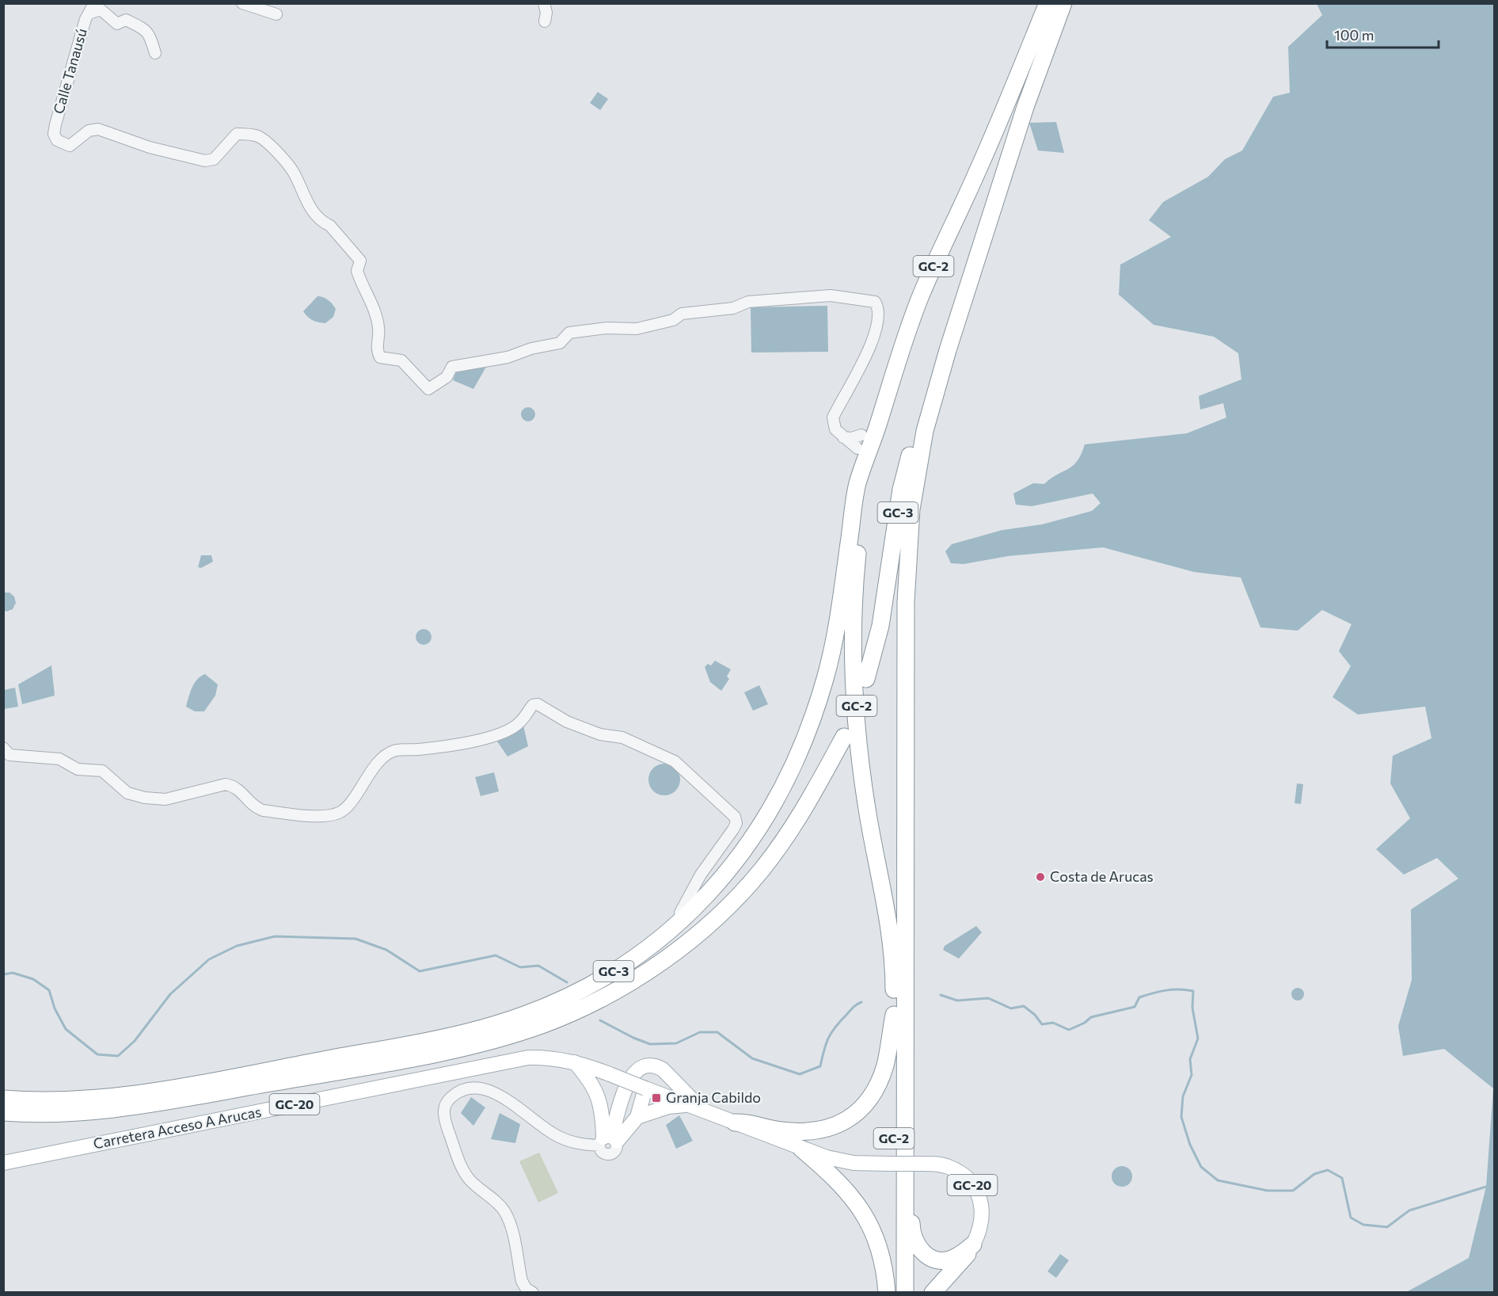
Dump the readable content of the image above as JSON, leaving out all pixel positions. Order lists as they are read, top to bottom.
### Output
{
  "streets": {
    "highway": ["GC-2", "GC-3"],
    "main road": ["GC-20", "Carretera Acceso A Arucas"],
    "street": ["Calle Tanausú"]
  },
  "crossings": [
    ["GC-2", "GC-3"],
    ["GC-20", "Carretera Acceso A Arucas"]
  ],
  "places": {
    "other": ["Costa de Arucas"],
    "transit": ["Granja Cabildo"]
  },
  "scale_bar": "100 m"
}
